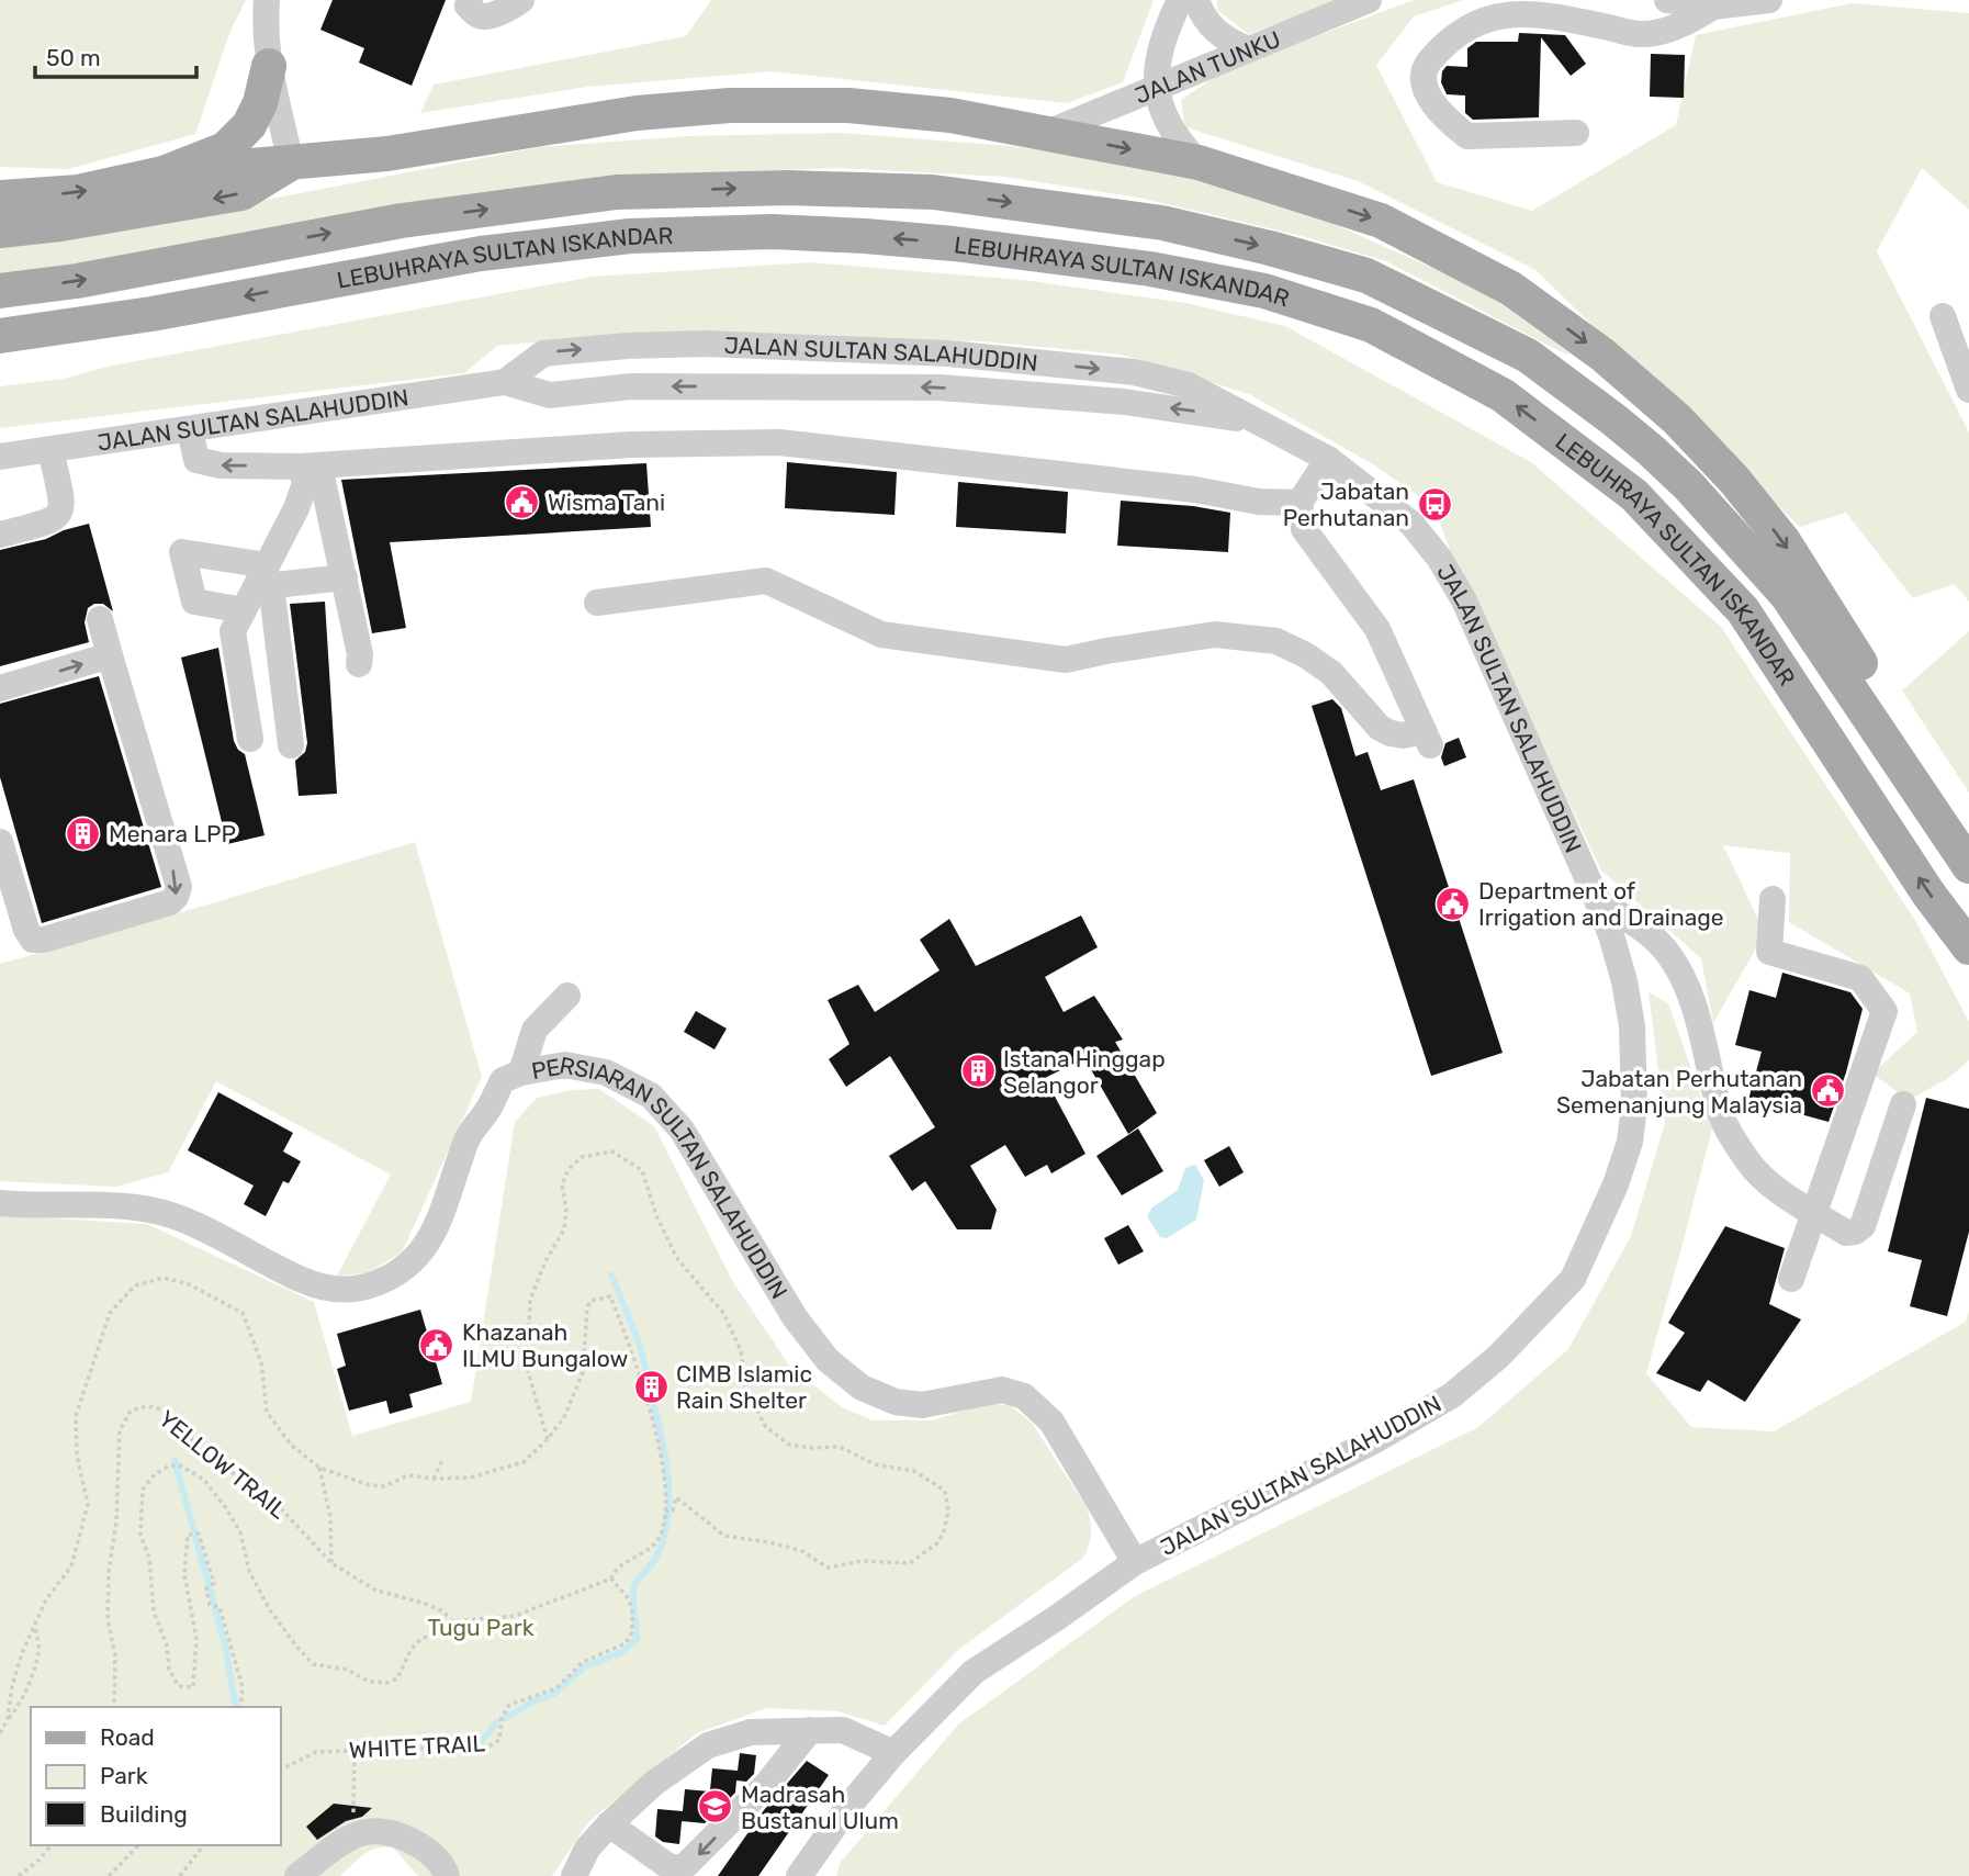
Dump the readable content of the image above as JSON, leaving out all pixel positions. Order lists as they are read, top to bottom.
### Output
{
  "streets": {
    "main road": ["LEBUHRAYA SULTAN ISKANDAR"],
    "street": ["JALAN TUNKU", "JALAN SULTAN SALAHUDDIN", "PERSIARAN SULTAN SALAHUDDIN"],
    "path": ["YELLOW TRAIL", "WHITE TRAIL"]
  },
  "crossings": [
    ["JALAN SULTAN SALAHUDDIN", "PERSIARAN SULTAN SALAHUDDIN"]
  ],
  "parks": ["Tugu Park"],
  "places": {
    "public building": [
      "Wisma Tani",
      "Department of Irrigation and Drainage",
      "Jabatan Perhutanan Semenanjung Malaysia",
      "Khazanah ILMU Bungalow"
    ],
    "bus stop": ["Jabatan Perhutanan"],
    "building": ["Menara LPP", "Istana Hinggap Selangor", "CIMB Islamic Rain Shelter"],
    "school or university": ["Madrasah Bustanul Ulum"]
  },
  "legend": ["Road", "Park", "Building"],
  "scale_bar": "50 m"
}
